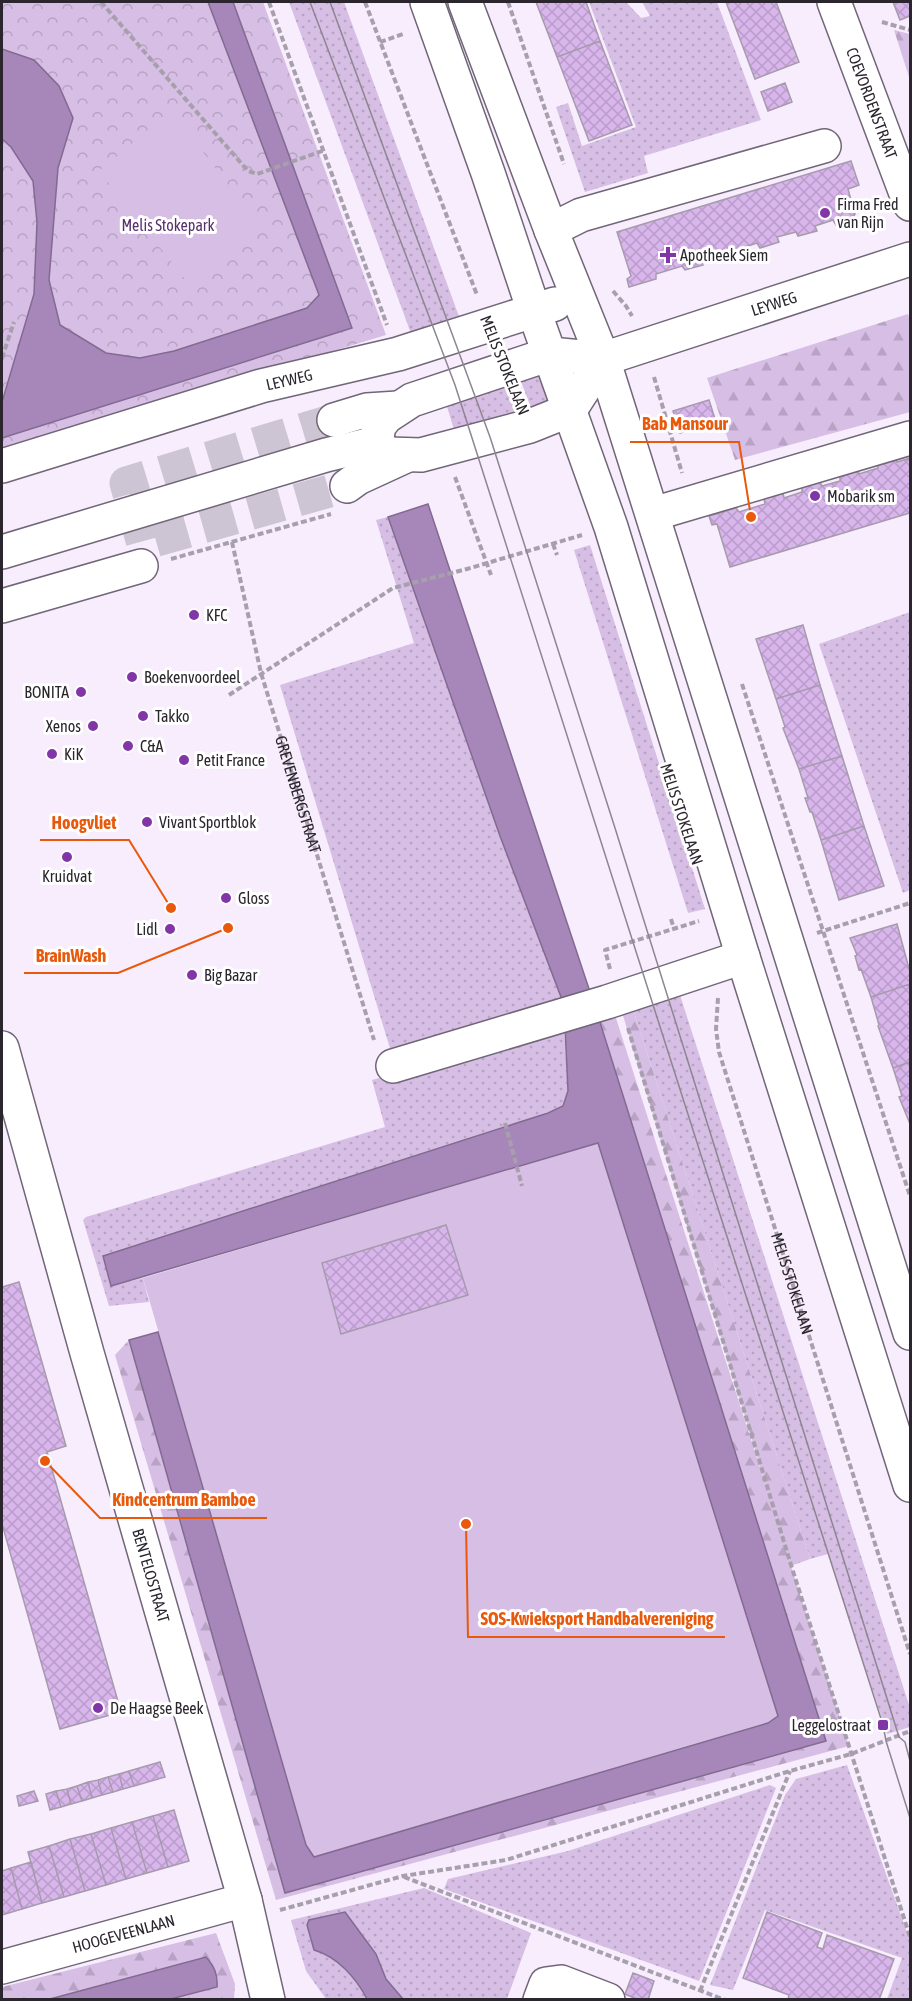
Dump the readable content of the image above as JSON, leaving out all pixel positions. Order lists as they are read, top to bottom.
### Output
{
  "streets": {
    "street": [
      "COEVORDENSTRAAT",
      "LEYWEG",
      "MELIS STOKELAAN",
      "BENTELOSTRAAT",
      "HOOGEVEENLAAN"
    ],
    "path": ["GREVENBERGSTRAAT"]
  },
  "crossings": [
    ["LEYWEG", "MELIS STOKELAAN"],
    ["BENTELOSTRAAT", "HOOGEVEENLAAN"]
  ],
  "parks": ["Melis Stokepark"],
  "places": {
    "other": [
      "Firma Fred van Rijn",
      "Mobarik sm",
      "Bab Mansour",
      "KFC",
      "Boekenvoordeel",
      "BONITA",
      "Takko",
      "Xenos",
      "C&A",
      "KiK",
      "Petit France",
      "Vivant Sportblok",
      "Kruidvat",
      "Gloss",
      "Hoogvliet",
      "BrainWash",
      "Lidl",
      "Big Bazar",
      "Kindcentrum Bamboe",
      "SOS-Kwieksport Handbalvereniging",
      "De Haagse Beek"
    ],
    "health": ["Apotheek Siem"],
    "transit": ["Leggelostraat"]
  }
}
